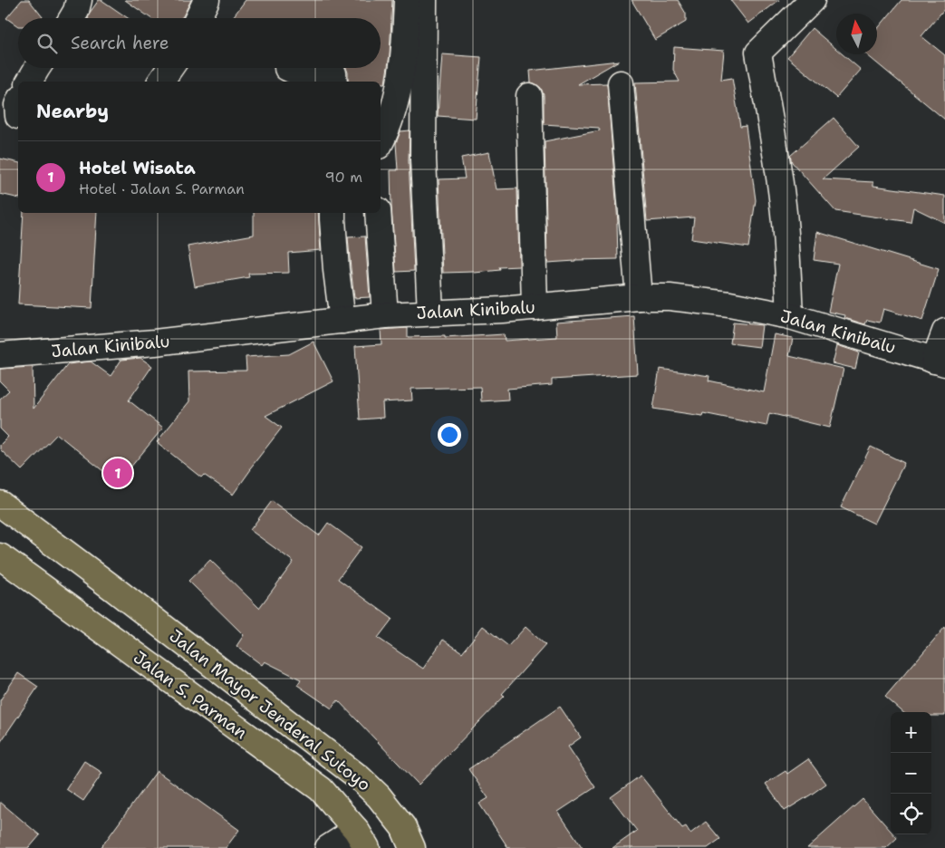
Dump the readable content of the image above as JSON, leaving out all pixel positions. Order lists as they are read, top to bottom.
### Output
{
  "streets": {
    "main road": ["Jalan S. Parman", "Jalan Mayor Jenderal Sutoyo"],
    "street": ["Jalan Kinibalu"]
  },
  "north": "top",
  "page": {
    "search": "Search here",
    "heading": "Nearby",
    "list": [
      {
        "mark": "1",
        "name": "Hotel Wisata",
        "note": "Hotel · Jalan S. Parman",
        "value": "90 m"
      }
    ],
    "pins": "1",
    "map_buttons": ["+", "−"]
  }
}
